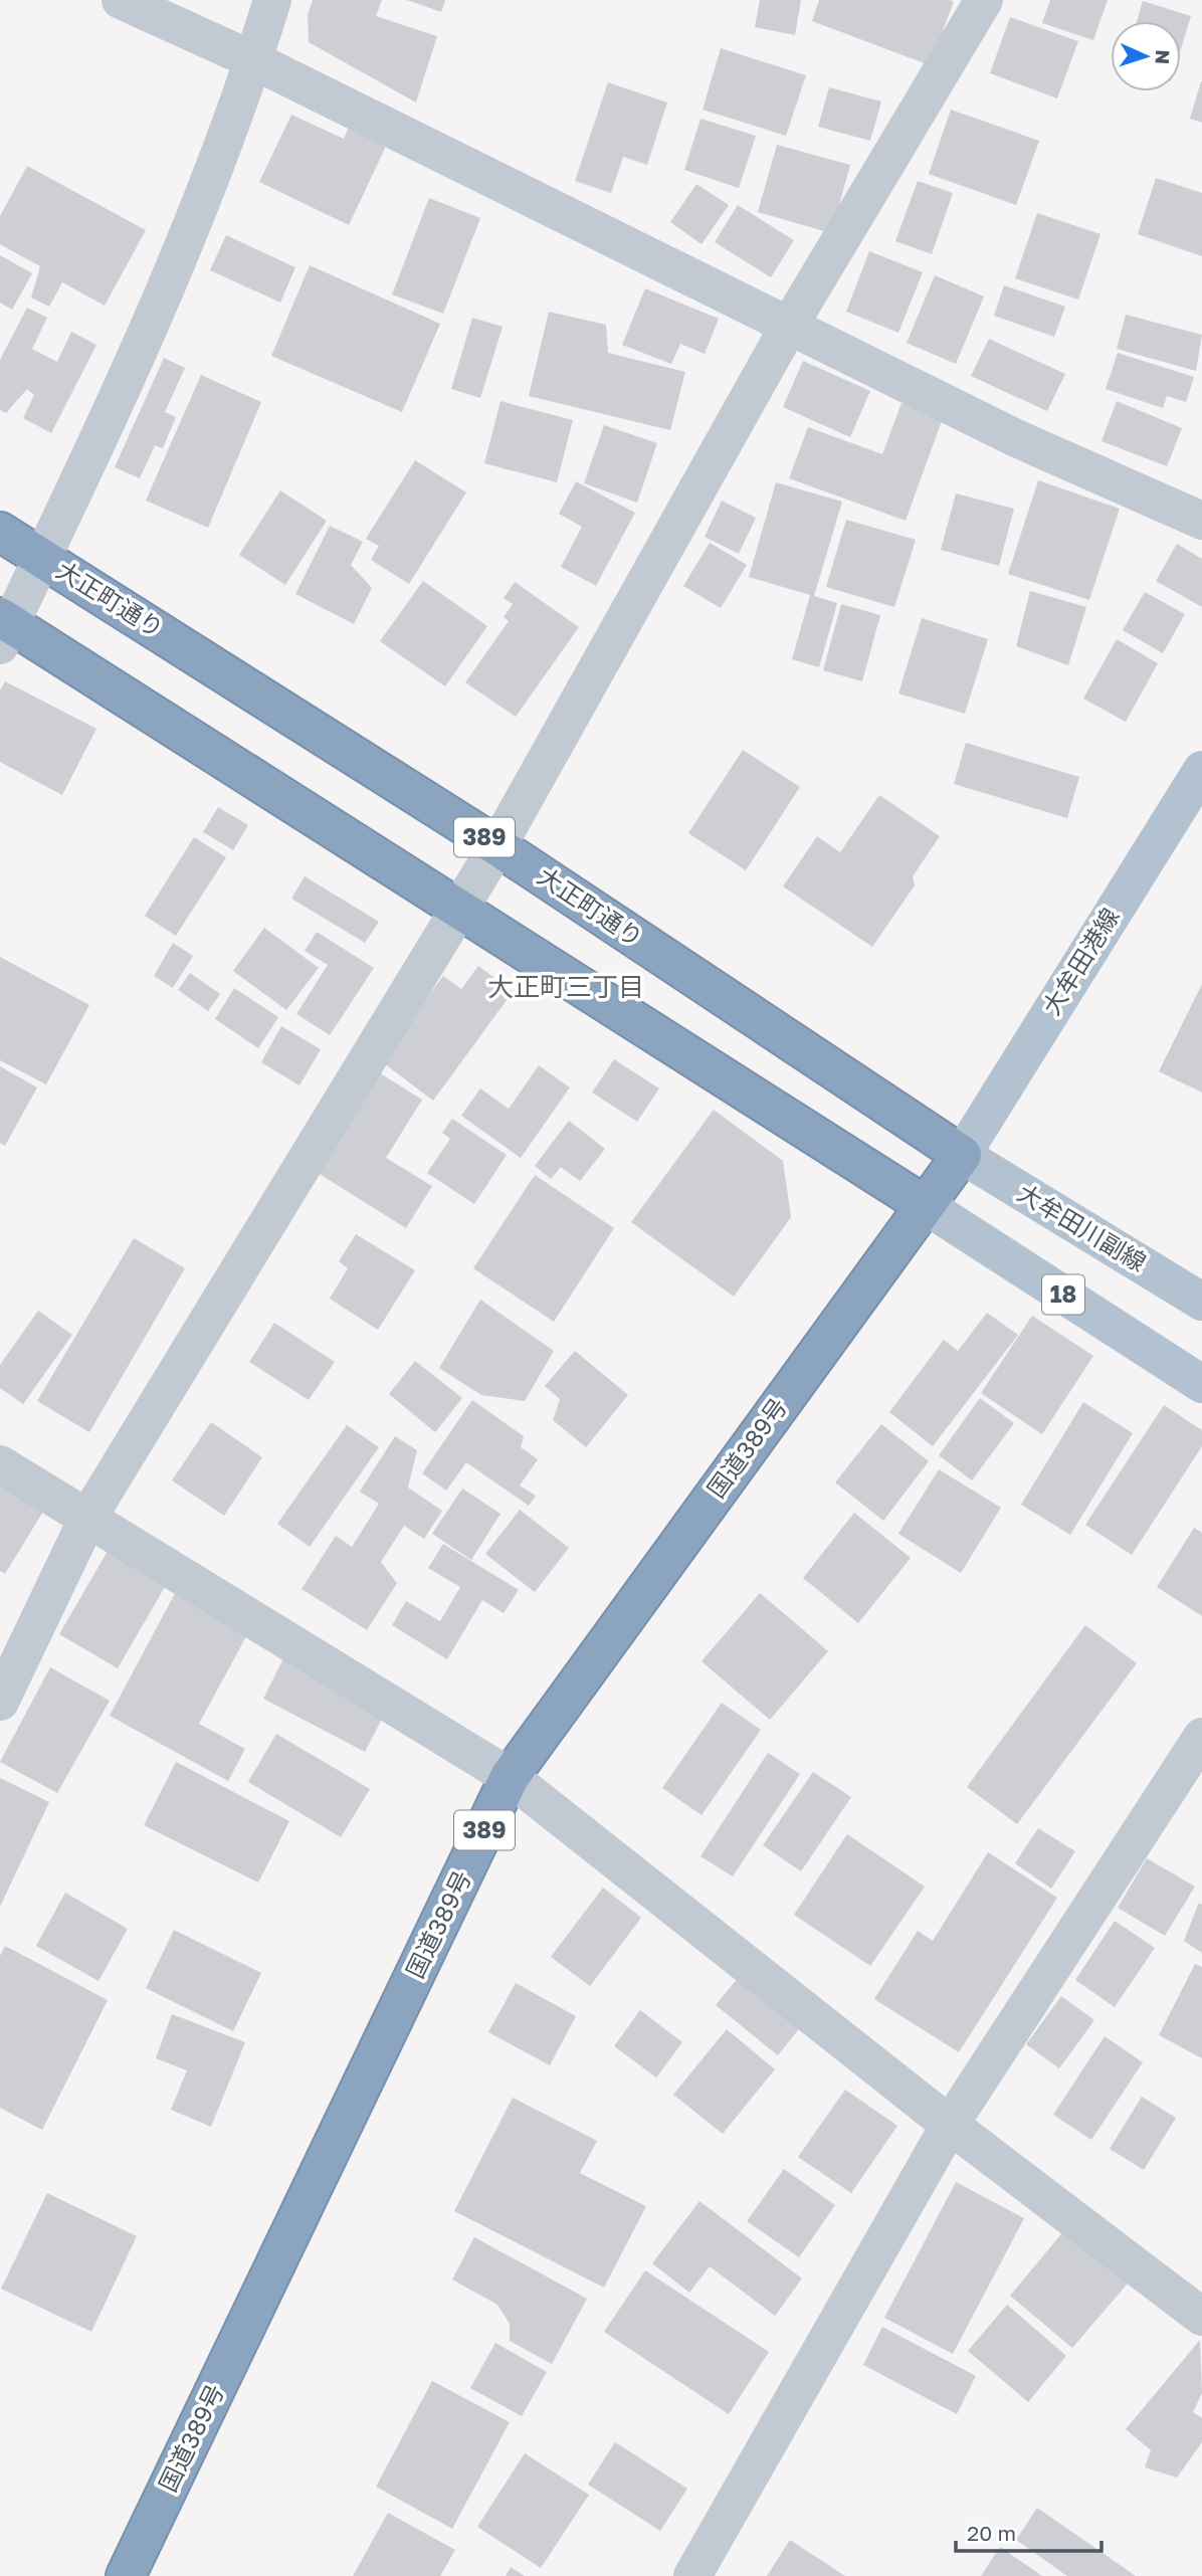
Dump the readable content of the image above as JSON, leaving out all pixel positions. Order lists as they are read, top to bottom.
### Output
{
  "streets": {
    "highway": ["大正町通り", "389", "国道389号"],
    "main road": ["大牟田港線", "大牟田川副線", "18"]
  },
  "crossings": [
    ["大正町通り", "大牟田港線"],
    ["大正町通り", "大牟田川副線"],
    ["大正町通り", "国道389号"],
    ["大牟田港線", "大牟田川副線"],
    ["大牟田港線", "国道389号"],
    ["大牟田川副線", "国道389号"],
    ["18", "国道389号"]
  ],
  "districts": ["大正町三丁目"],
  "scale_bar": "20 m",
  "north": "right"
}
